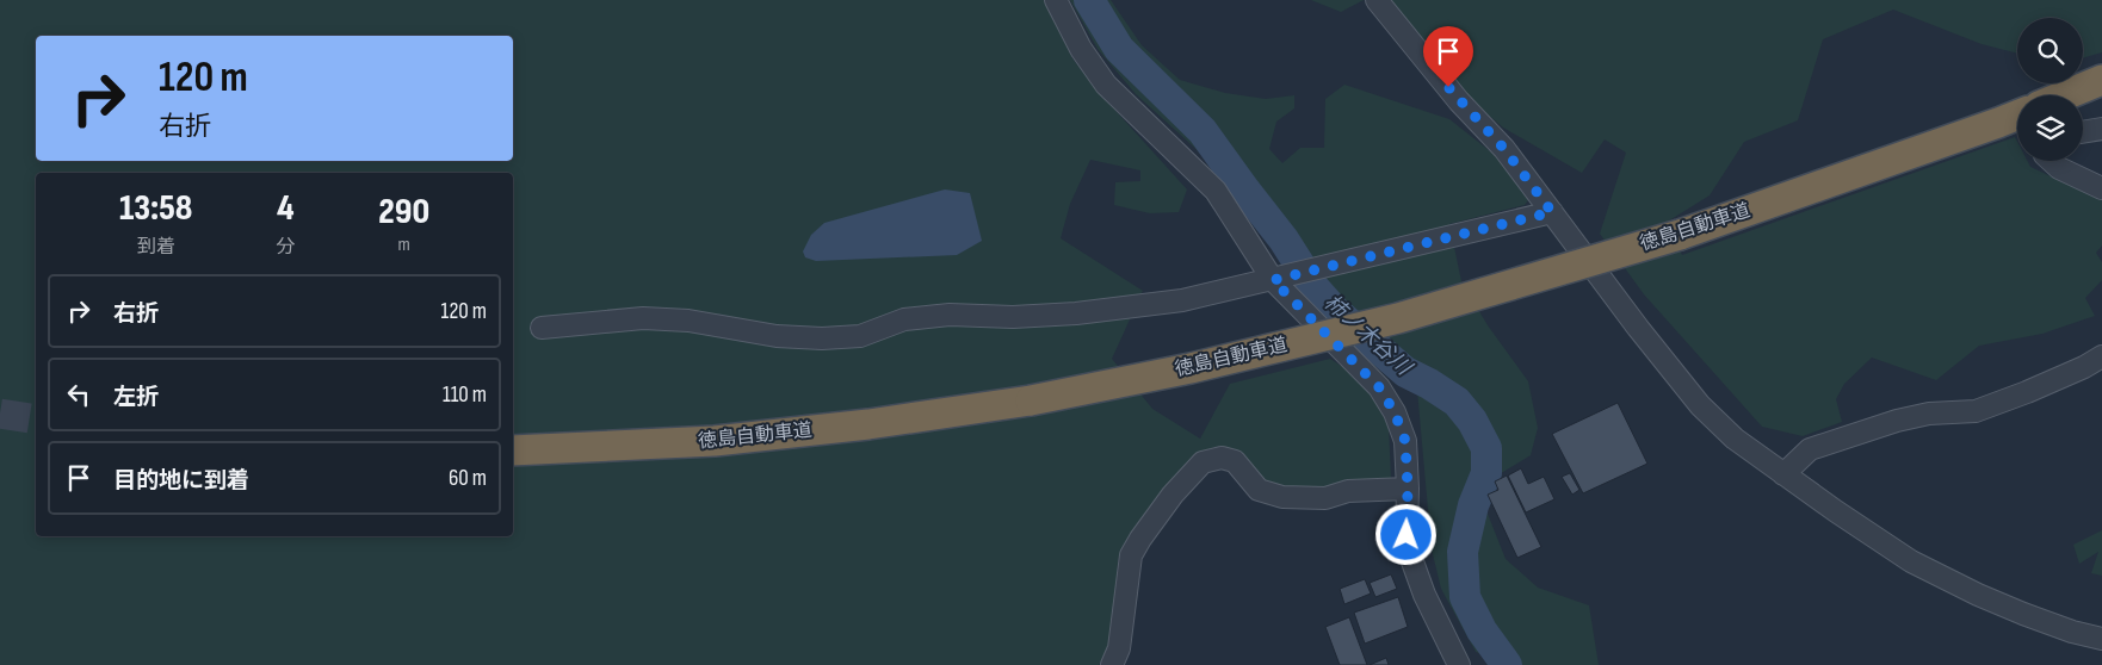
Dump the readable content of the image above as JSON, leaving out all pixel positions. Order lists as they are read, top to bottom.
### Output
{
  "streets": {
    "highway": ["徳島自動車道"]
  },
  "water": ["柿ノ木谷川"],
  "page": {
    "turn": ["120 m", "右折"],
    "eta": [
      "13:58",
      "到着",
      "4",
      "分",
      "290",
      "m"
    ],
    "list": [
      {
        "name": "右折",
        "value": "120 m"
      },
      {
        "name": "左折",
        "value": "110 m"
      },
      {
        "name": "目的地に到着",
        "value": "60 m"
      }
    ]
  }
}
